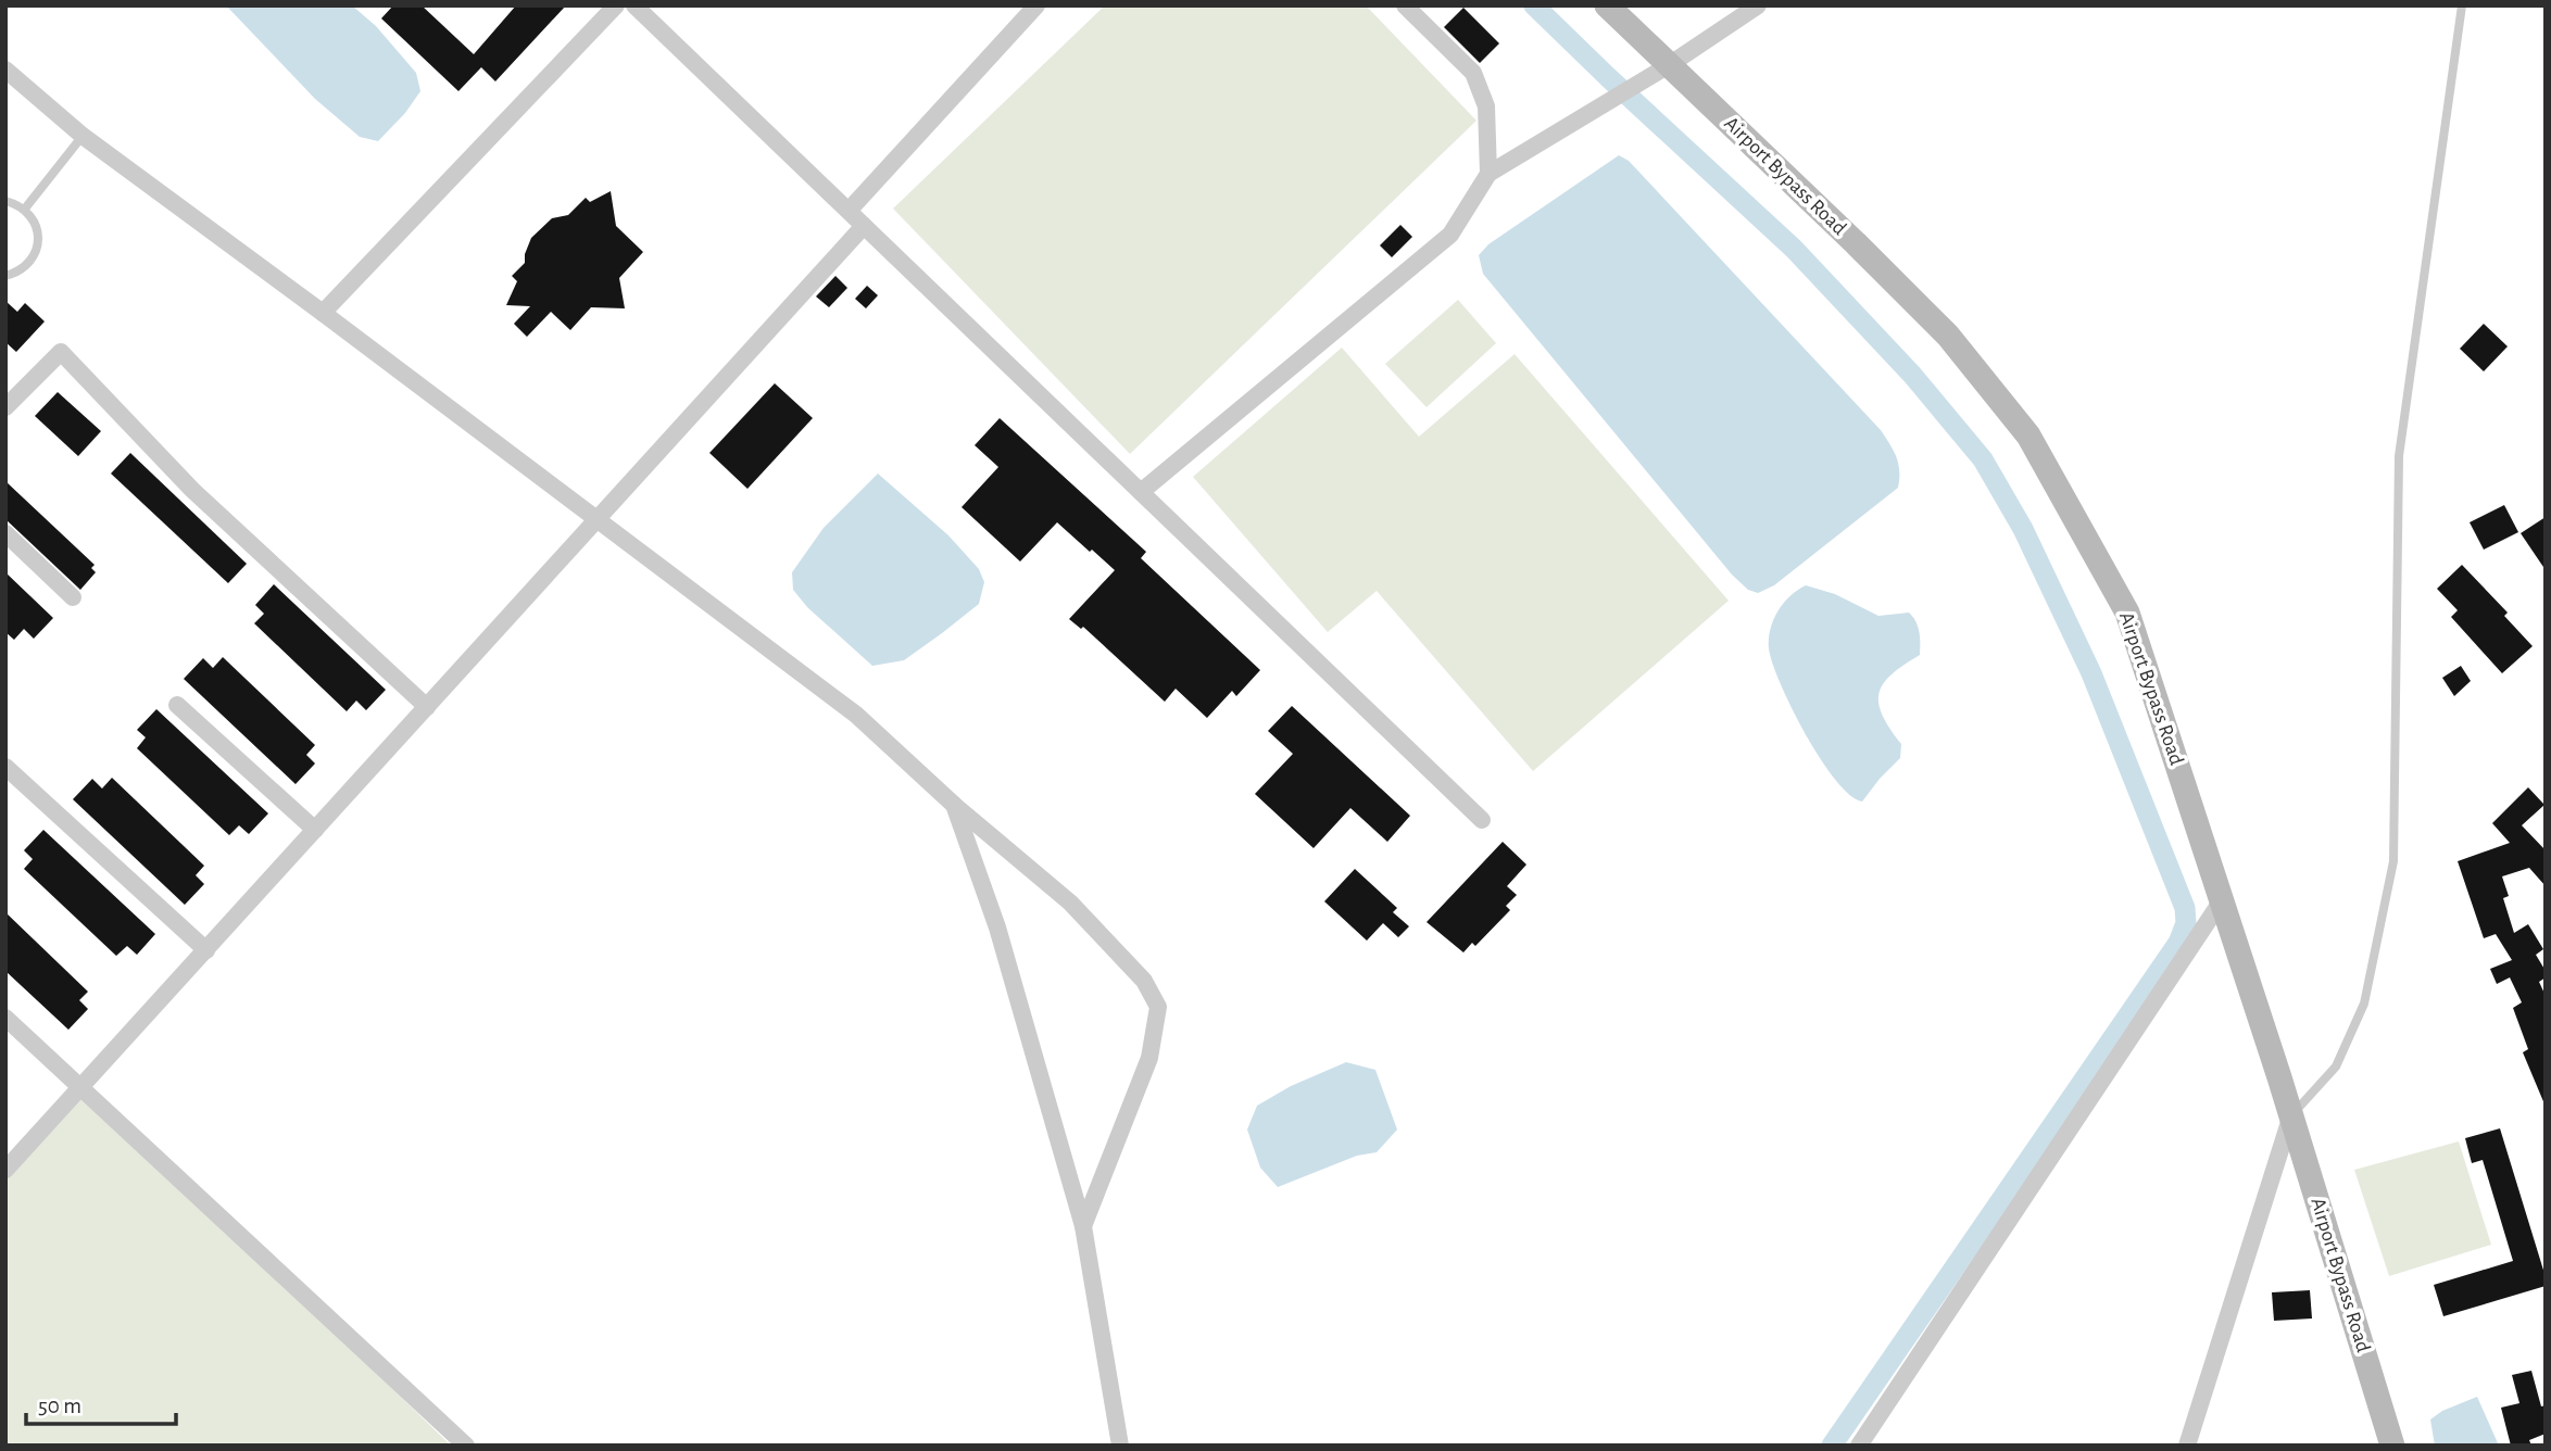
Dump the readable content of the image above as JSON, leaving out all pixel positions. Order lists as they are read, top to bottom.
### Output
{
  "streets": {
    "street": ["Airport Bypass Road"]
  },
  "scale_bar": "50 m"
}
